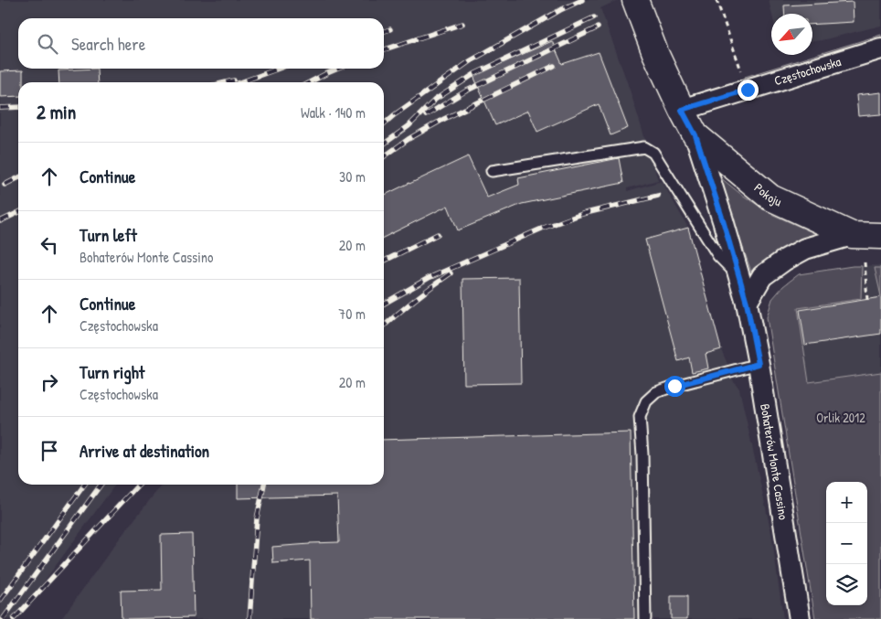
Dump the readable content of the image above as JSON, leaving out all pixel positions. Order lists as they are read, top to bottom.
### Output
{
  "streets": {
    "street": ["Częstochowska", "Pokoju", "Bohaterów Monte Cassino"]
  },
  "crossings": [
    ["Pokoju", "Bohaterów Monte Cassino"]
  ],
  "parks": ["Orlik 2012"],
  "north": "bottom left",
  "page": {
    "search": "Search here",
    "heading": ["2 min", "Walk · 140 m"],
    "list": [
      ["Continue", "30 m"],
      ["Turn left", "Bohaterów Monte Cassino", "20 m"],
      ["Continue", "Częstochowska", "70 m"],
      ["Turn right", "Częstochowska", "20 m"],
      "Arrive at destination"
    ],
    "map_buttons": ["+", "−"]
  }
}
